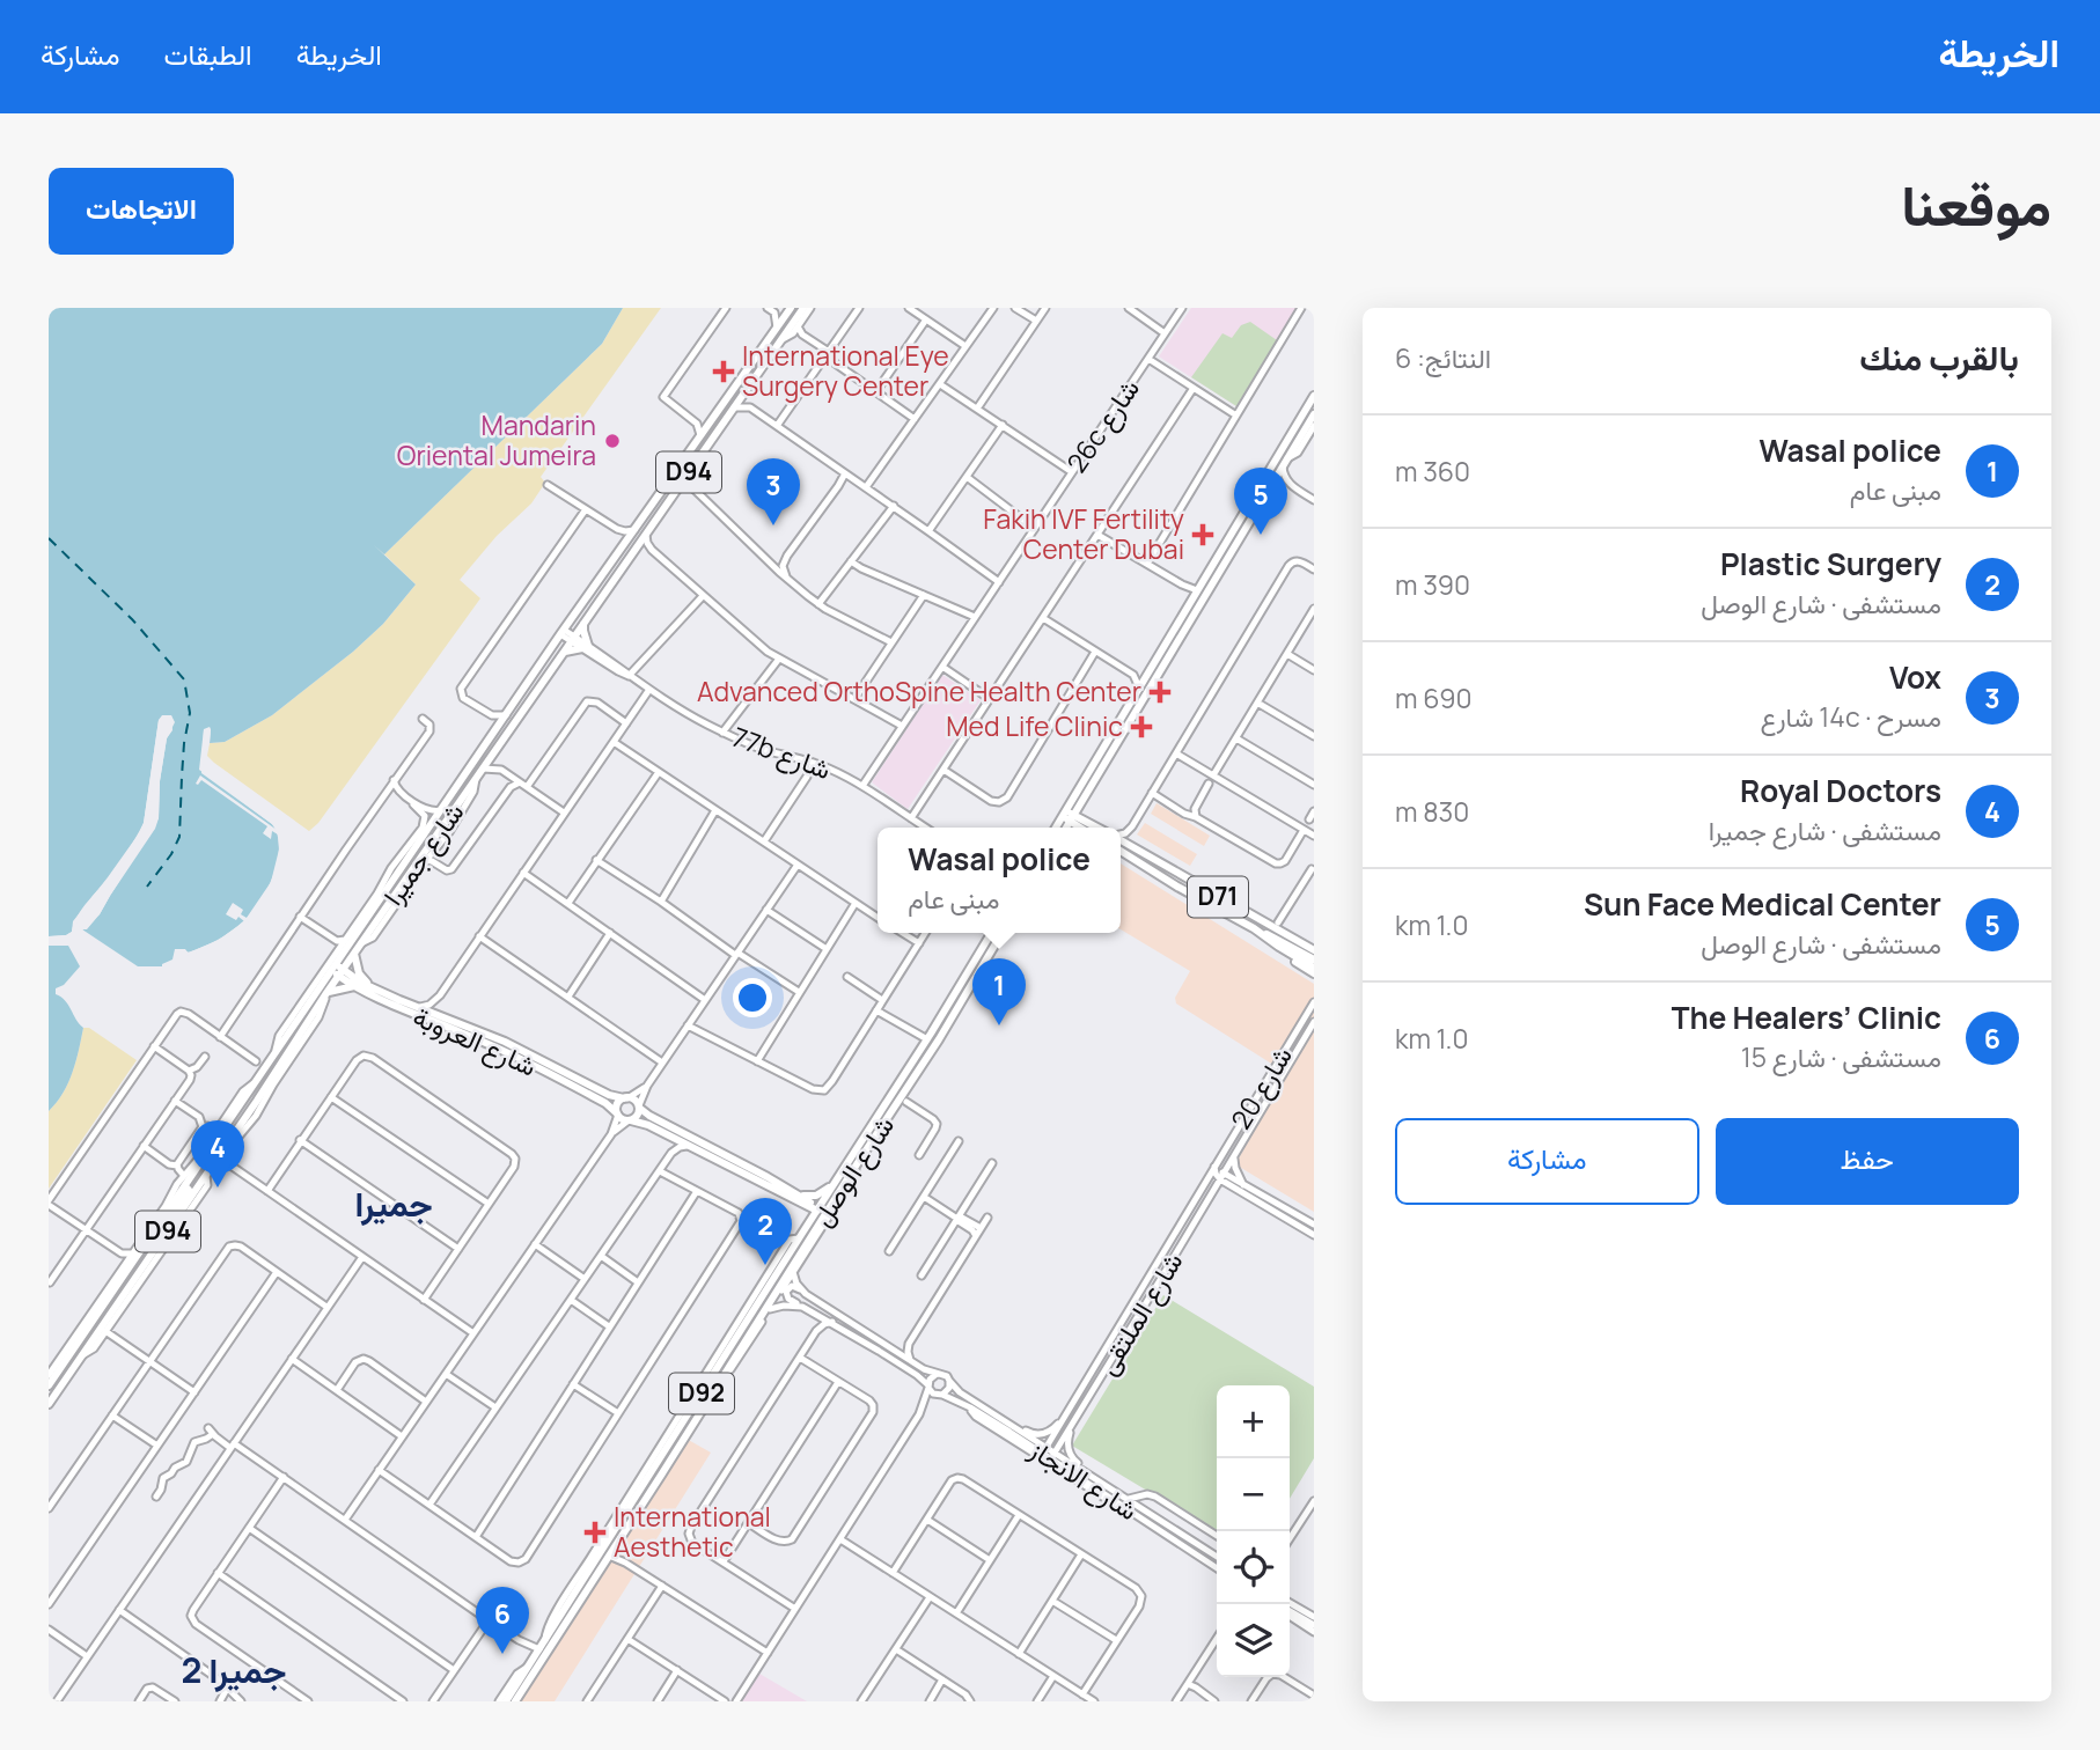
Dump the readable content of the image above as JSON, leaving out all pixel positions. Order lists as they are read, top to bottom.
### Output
{
  "streets": {
    "main road": [
      "D94",
      "شارع جميرا",
      "D71",
      "شارع العروبة",
      "شارع الوصل",
      "D92"
    ],
    "street": [
      "26c شارع",
      "77b شارع",
      "شارع 20",
      "شارع الملتقى",
      "شارع الانجاز"
    ]
  },
  "crossings": [
    ["26c شارع", "77b شارع"],
    ["77b شارع", "شارع جميرا"],
    ["شارع جميرا", "شارع العروبة"],
    ["شارع 20", "شارع الملتقى"],
    ["شارع الملتقى", "شارع الانجاز"]
  ],
  "districts": ["جميرا", "جميرا 2"],
  "places": {
    "health": [
      "International Eye Surgery Center",
      "Fakih IVF Fertility Center Dubai",
      "Advanced OrthoSpine Health Center",
      "Med Life Clinic",
      "International Aesthetic"
    ],
    "other": ["Mandarin Oriental Jumeira"]
  },
  "page": {
    "header": "الخريطة",
    "nav": ["الخريطة", "الطبقات", "مشاركة"],
    "title": "موقعنا",
    "buttons": [
      "الاتجاهات",
      ["حفظ", "مشاركة"]
    ],
    "heading": ["بالقرب منك", "النتائج: 6"],
    "list": [
      {
        "mark": "1",
        "name": "Wasal police",
        "note": "مبنى عام",
        "value": "360 m"
      },
      {
        "mark": "2",
        "name": "Plastic Surgery",
        "note": "مستشفى · شارع الوصل",
        "value": "390 m"
      },
      {
        "mark": "3",
        "name": "Vox",
        "note": "مسرح · 14c شارع",
        "value": "690 m"
      },
      {
        "mark": "4",
        "name": "Royal Doctors",
        "note": "مستشفى · شارع جميرا",
        "value": "830 m"
      },
      {
        "mark": "5",
        "name": "Sun Face Medical Center",
        "note": "مستشفى · شارع الوصل",
        "value": "1.0 km"
      },
      {
        "mark": "6",
        "name": "The Healers’ Clinic",
        "note": "مستشفى · شارع 15",
        "value": "1.0 km"
      }
    ],
    "pins": [
      "3",
      "5",
      "1",
      "4",
      "2",
      "6"
    ],
    "popup": ["Wasal police", "مبنى عام"],
    "map_buttons": ["+", "−"]
  }
}
